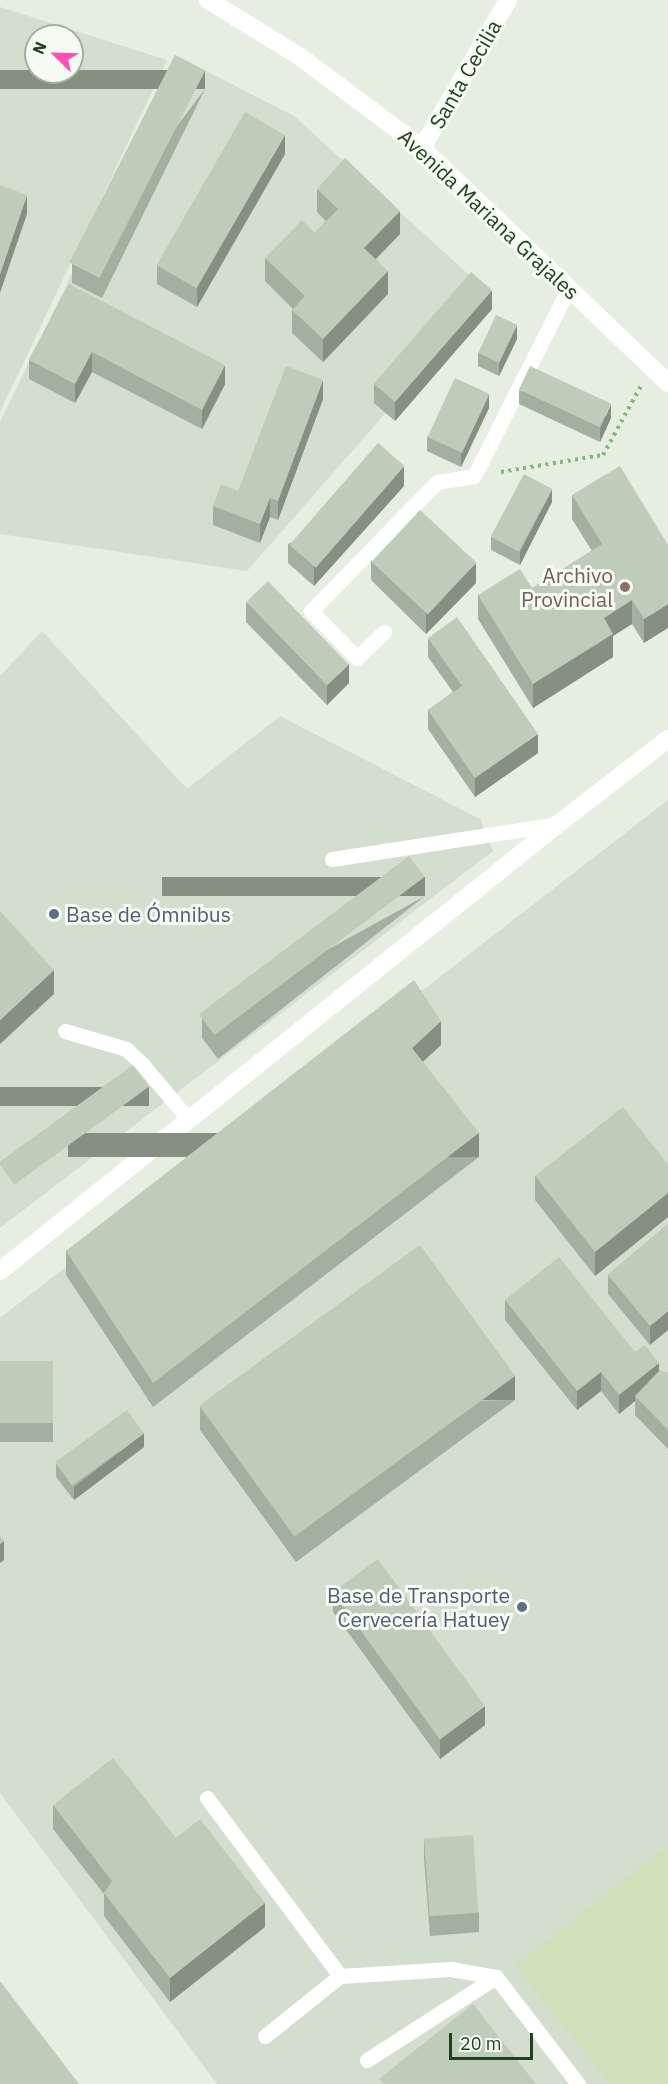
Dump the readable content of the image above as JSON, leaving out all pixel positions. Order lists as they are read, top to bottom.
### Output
{
  "streets": {
    "street": ["Santa Cecilia", "Avenida Mariana Grajales"]
  },
  "crossings": [
    ["Santa Cecilia", "Avenida Mariana Grajales"]
  ],
  "places": ["Archivo Provincial", "Base de Ómnibus", "Base de Transporte Cervecería Hatuey"],
  "scale_bar": "20 m",
  "north": "top left"
}
